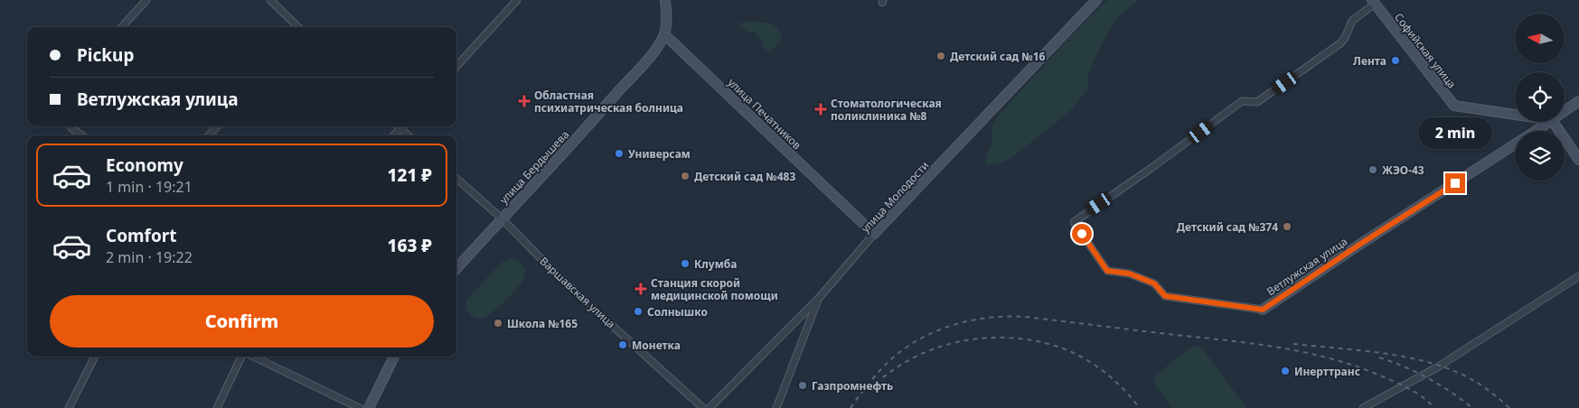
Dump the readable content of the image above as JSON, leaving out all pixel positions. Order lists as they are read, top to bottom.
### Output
{
  "streets": {
    "street": [
      "Софийская улица",
      "улица Печатников",
      "улица Бердышева",
      "улица Молодости",
      "Ветлужская улица",
      "Варшавская улица"
    ]
  },
  "crossings": [
    ["улица Печатников", "улица Бердышева"],
    ["улица Печатников", "улица Молодости"],
    ["улица Бердышева", "Варшавская улица"]
  ],
  "places": {
    "other": [
      "Детский сад №16",
      "Лента",
      "Универсам",
      "ЖЭО-43",
      "Детский сад №483",
      "Детский сад №374",
      "Клумба",
      "Солнышко",
      "Школа №165",
      "Монетка",
      "Инерттранс",
      "Газпромнефть"
    ],
    "health": ["Областная психиатрическая болница", "Стоматологическая поликлиника №8", "Станция скорой медицинской помощи"]
  },
  "north": "left",
  "page": {
    "banner": ["Pickup", "Ветлужская улица"],
    "bubble": "2 min",
    "list": [
      {
        "name": "Economy",
        "note": "1 min · 19:21",
        "value": "121 ₽"
      },
      {
        "name": "Comfort",
        "note": "2 min · 19:22",
        "value": "163 ₽"
      }
    ],
    "buttons": "Confirm"
  }
}
